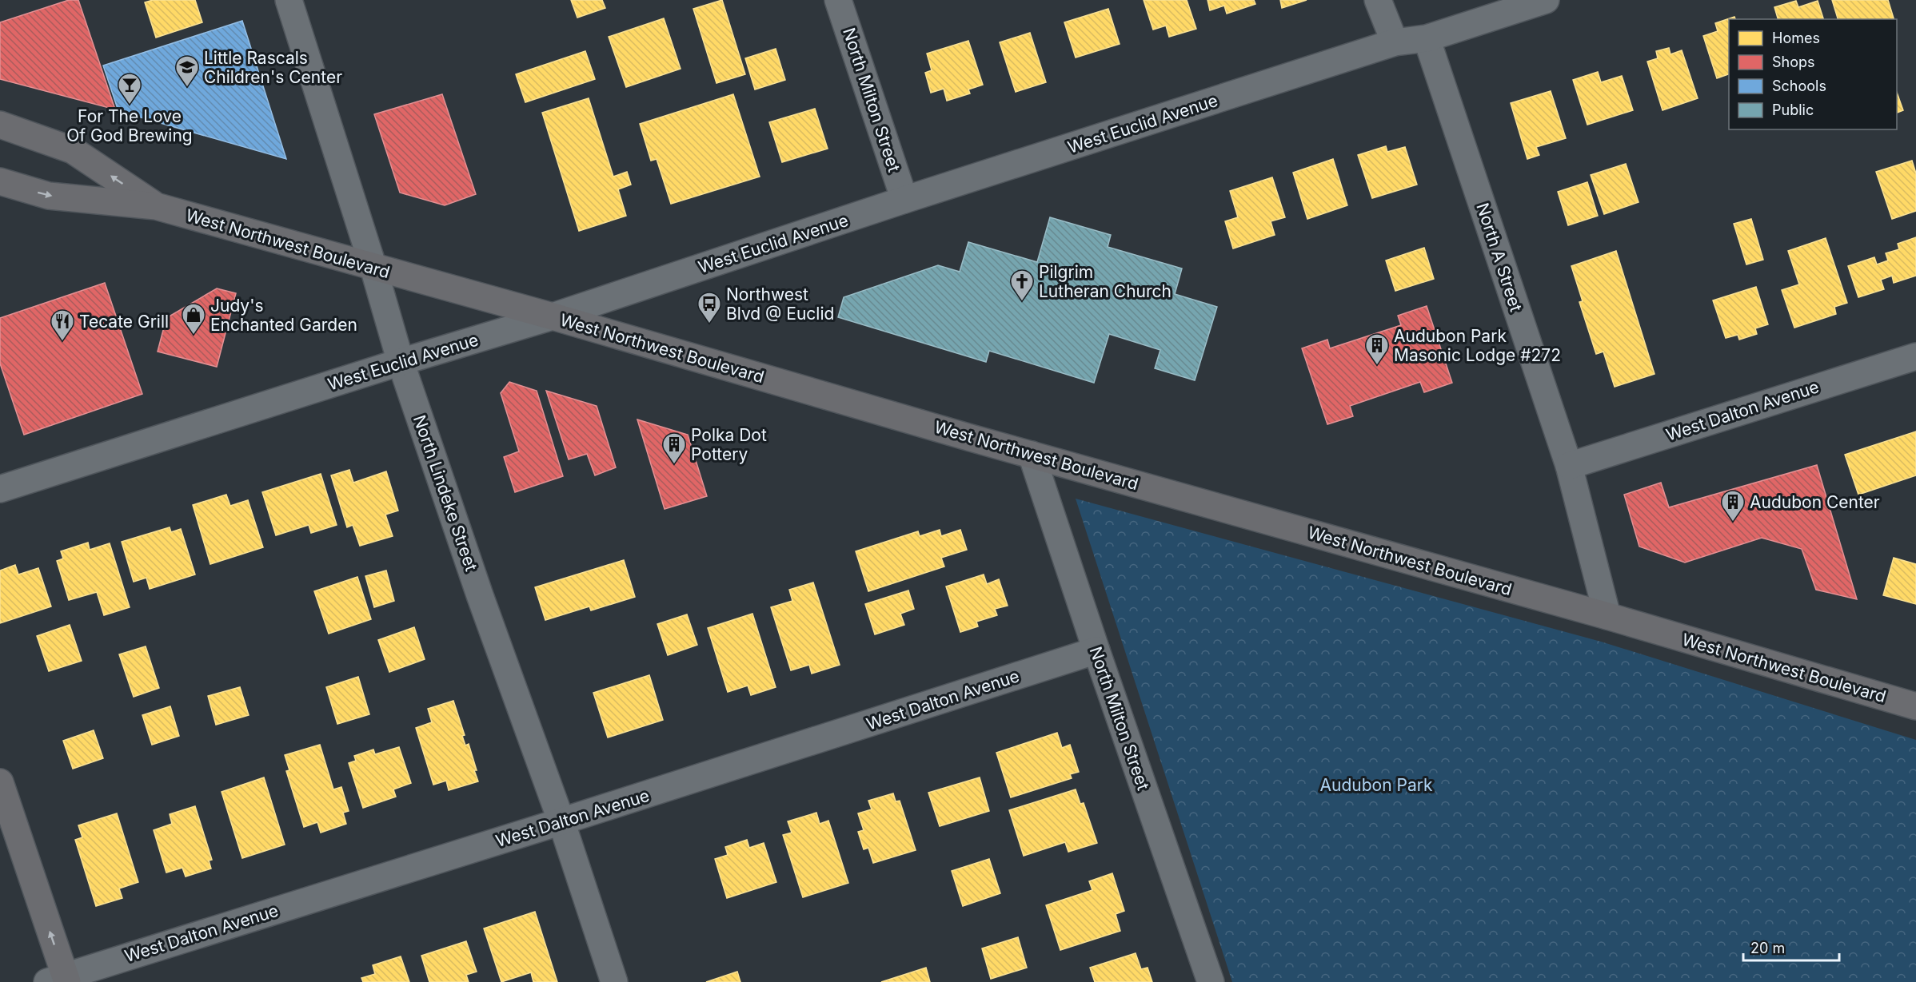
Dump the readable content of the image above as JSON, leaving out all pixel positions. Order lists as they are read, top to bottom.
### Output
{
  "streets": {
    "main road": ["West Northwest Boulevard"],
    "street": [
      "North Milton Street",
      "West Euclid Avenue",
      "North A Street",
      "West Dalton Avenue",
      "North Lindeke Street"
    ]
  },
  "crossings": [
    ["North Milton Street", "West Euclid Avenue"],
    ["North Milton Street", "West Northwest Boulevard"],
    ["North Milton Street", "West Dalton Avenue"],
    ["West Euclid Avenue", "West Northwest Boulevard"],
    ["West Euclid Avenue", "North A Street"],
    ["West Euclid Avenue", "North Lindeke Street"],
    ["West Northwest Boulevard", "North A Street"],
    ["West Northwest Boulevard", "North Lindeke Street"],
    ["North A Street", "West Dalton Avenue"],
    ["West Dalton Avenue", "North Lindeke Street"]
  ],
  "parks": ["Audubon Park"],
  "places": {
    "school or university": ["Little Rascals Children's Center"],
    "bar": ["For The Love Of God Brewing"],
    "church": ["Pilgrim Lutheran Church"],
    "bus stop": ["Northwest Blvd @ Euclid"],
    "shop": ["Judy's Enchanted Garden"],
    "restaurant": ["Tecate Grill"],
    "building": ["Audubon Park Masonic Lodge #272", "Polka Dot Pottery", "Audubon Center"]
  },
  "legend": [
    "Homes",
    "Shops",
    "Schools",
    "Public"
  ],
  "scale_bar": "20 m"
}
